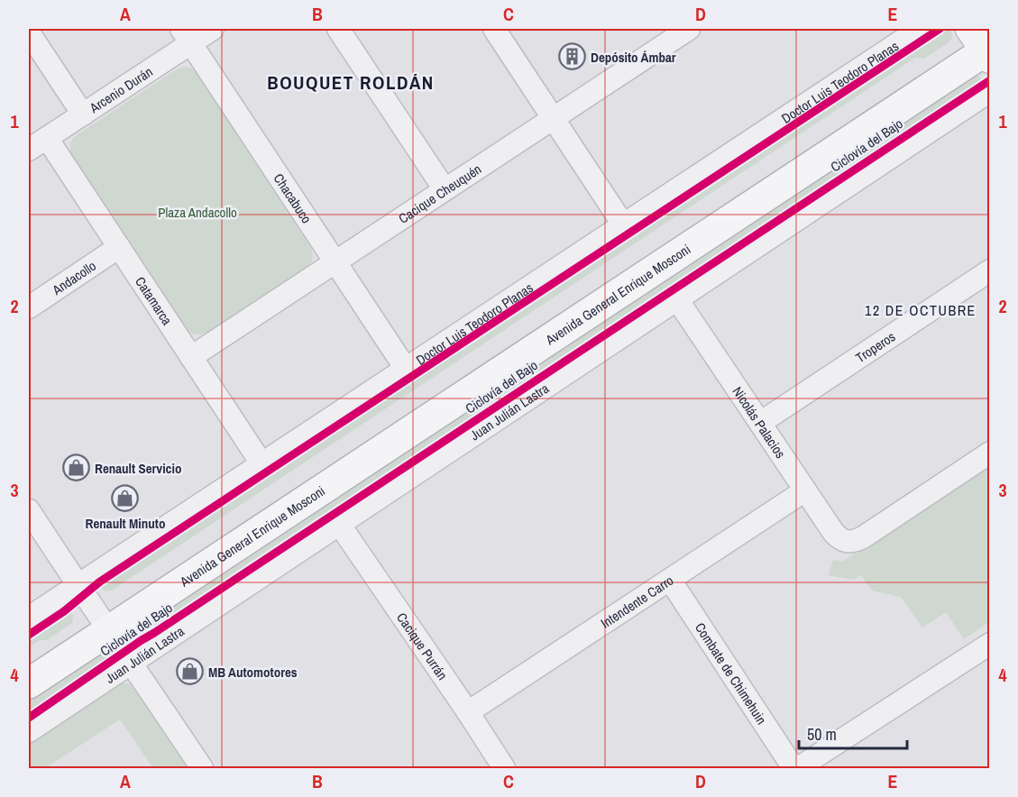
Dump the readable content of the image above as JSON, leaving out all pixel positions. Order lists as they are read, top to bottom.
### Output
{
  "streets": {
    "highway": ["Avenida General Enrique Mosconi"],
    "street": [
      "Doctor Luis Teodoro Planas",
      "Arcenio Durán",
      "Cacique Cheuquén",
      "Chacabuco",
      "Andacollo",
      "Catamarca",
      "Troperos",
      "Juan Julián Lastra",
      "Nicolás Palacios",
      "Intendente Carro",
      "Cacique Purrán",
      "Combate de Chimehuin"
    ],
    "cycle path": ["Ciclovía del Bajo"]
  },
  "crossings": [
    ["Doctor Luis Teodoro Planas", "Chacabuco"],
    ["Doctor Luis Teodoro Planas", "Catamarca"],
    ["Arcenio Durán", "Chacabuco"],
    ["Arcenio Durán", "Catamarca"],
    ["Cacique Cheuquén", "Chacabuco"],
    ["Cacique Cheuquén", "Catamarca"],
    ["Andacollo", "Catamarca"],
    ["Troperos", "Nicolás Palacios"],
    ["Juan Julián Lastra", "Nicolás Palacios"],
    ["Juan Julián Lastra", "Cacique Purrán"],
    ["Nicolás Palacios", "Intendente Carro"],
    ["Intendente Carro", "Cacique Purrán"],
    ["Intendente Carro", "Combate de Chimehuin"]
  ],
  "districts": ["BOUQUET ROLDÁN", "12 DE OCTUBRE"],
  "parks": ["Plaza Andacollo"],
  "places": {
    "building": ["Depósito Ámbar"],
    "shop": ["Renault Servicio", "Renault Minuto", "MB Automotores"]
  },
  "scale_bar": "50 m",
  "grid": {
    "columns": [
      "A",
      "B",
      "C",
      "D",
      "E"
    ],
    "rows": [
      "1",
      "2",
      "3",
      "4"
    ]
  }
}
